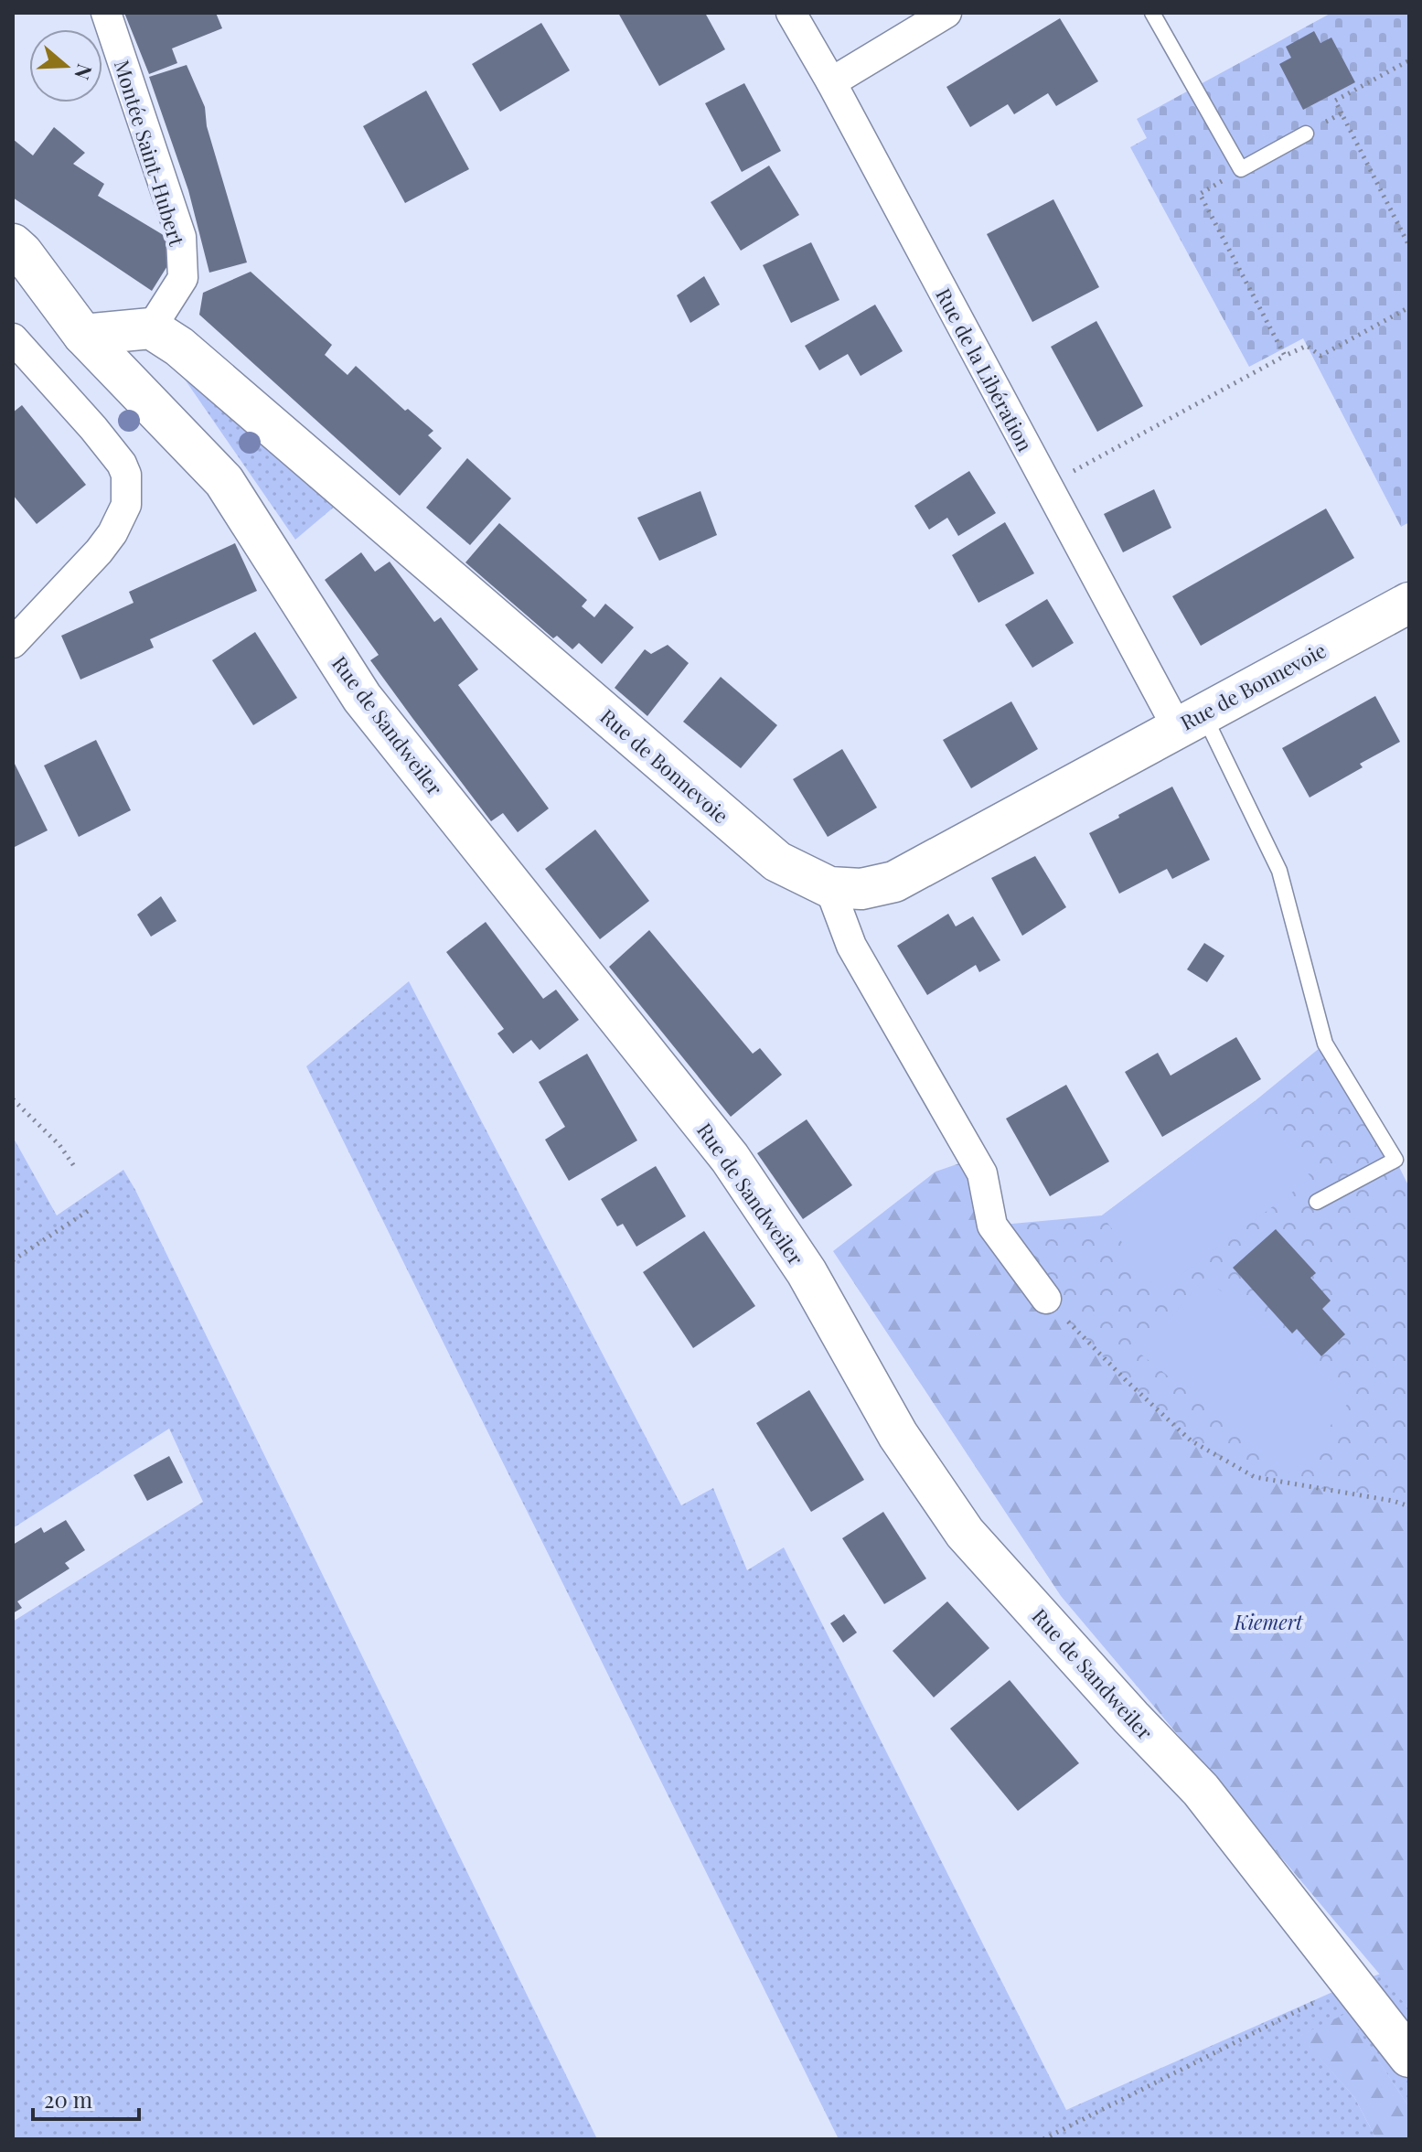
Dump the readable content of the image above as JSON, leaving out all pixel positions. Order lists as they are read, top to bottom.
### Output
{
  "streets": {
    "main road": ["Rue de Bonnevoie", "Rue de Sandweiler"],
    "street": ["Montée Saint-Hubert", "Rue de la Libération"]
  },
  "crossings": [
    ["Montée Saint-Hubert", "Rue de Bonnevoie"],
    ["Rue de la Libération", "Rue de Bonnevoie"]
  ],
  "parks": ["Kiemert"],
  "scale_bar": "20 m",
  "north": "right"
}
